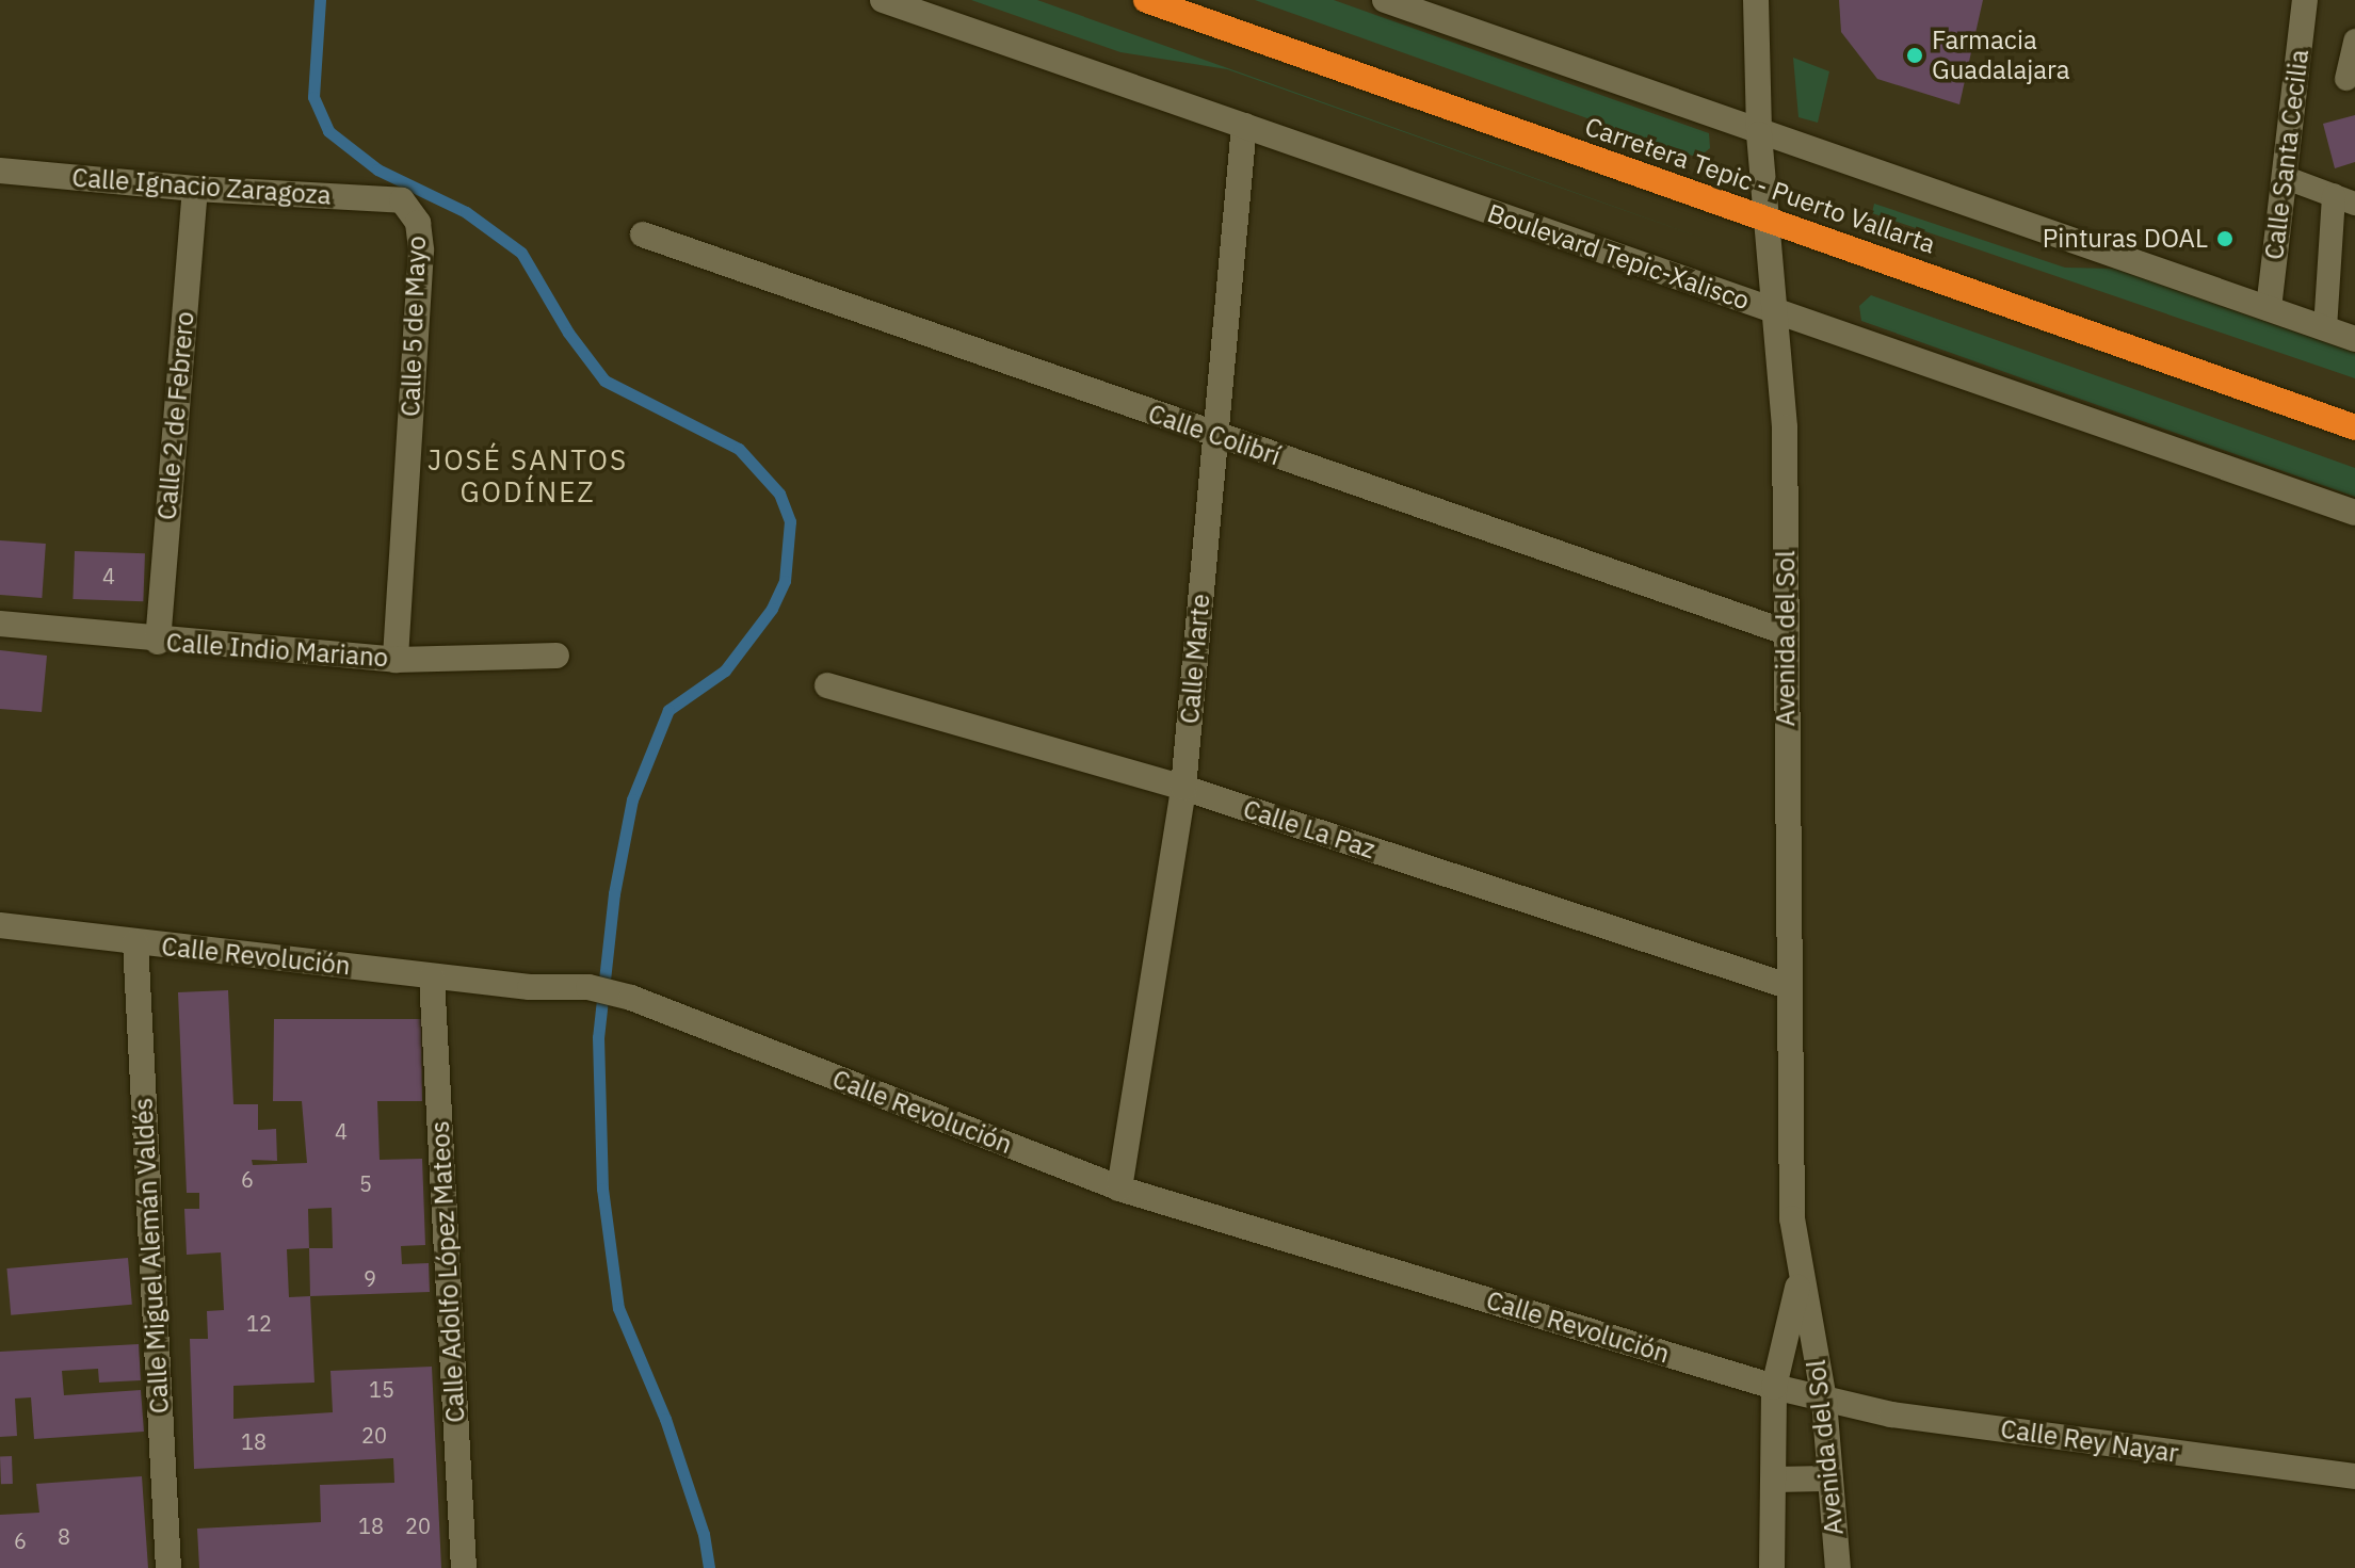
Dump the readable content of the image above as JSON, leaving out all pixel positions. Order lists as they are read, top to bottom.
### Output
{
  "streets": {
    "highway": ["Carretera Tepic - Puerto Vallarta"],
    "street": [
      "Calle Santa Cecilia",
      "Calle Ignacio Zaragoza",
      "Boulevard Tepic-Xalisco",
      "Calle 5 de Mayo",
      "Calle 2 de Febrero",
      "Calle Colibrí",
      "Avenida del Sol",
      "Calle Indio Mariano",
      "Calle Marte",
      "Calle La Paz",
      "Calle Revolución",
      "Calle Miguel Alemán Valdés",
      "Calle Adolfo López Mateos",
      "Calle Rey Nayar"
    ]
  },
  "crossings": [
    ["Carretera Tepic - Puerto Vallarta", "Avenida del Sol"],
    ["Calle Ignacio Zaragoza", "Calle 5 de Mayo"],
    ["Calle Ignacio Zaragoza", "Calle 2 de Febrero"],
    ["Boulevard Tepic-Xalisco", "Avenida del Sol"],
    ["Boulevard Tepic-Xalisco", "Calle Marte"],
    ["Calle 5 de Mayo", "Calle Indio Mariano"],
    ["Calle 2 de Febrero", "Calle Indio Mariano"],
    ["Calle Colibrí", "Avenida del Sol"],
    ["Calle Colibrí", "Calle Marte"],
    ["Avenida del Sol", "Calle La Paz"],
    ["Avenida del Sol", "Calle Revolución"],
    ["Avenida del Sol", "Calle Rey Nayar"],
    ["Calle Marte", "Calle La Paz"],
    ["Calle Marte", "Calle Revolución"],
    ["Calle Revolución", "Calle Miguel Alemán Valdés"],
    ["Calle Revolución", "Calle Adolfo López Mateos"],
    ["Calle Revolución", "Calle Rey Nayar"]
  ],
  "districts": ["JOSÉ SANTOS GODÍNEZ"],
  "places": ["Farmacia Guadalajara", "Pinturas DOAL"],
  "house_numbers": [
    "4",
    "4",
    "6",
    "5",
    "9",
    "12",
    "15",
    "20",
    "18",
    "18",
    "20",
    "8",
    "6"
  ]
}
